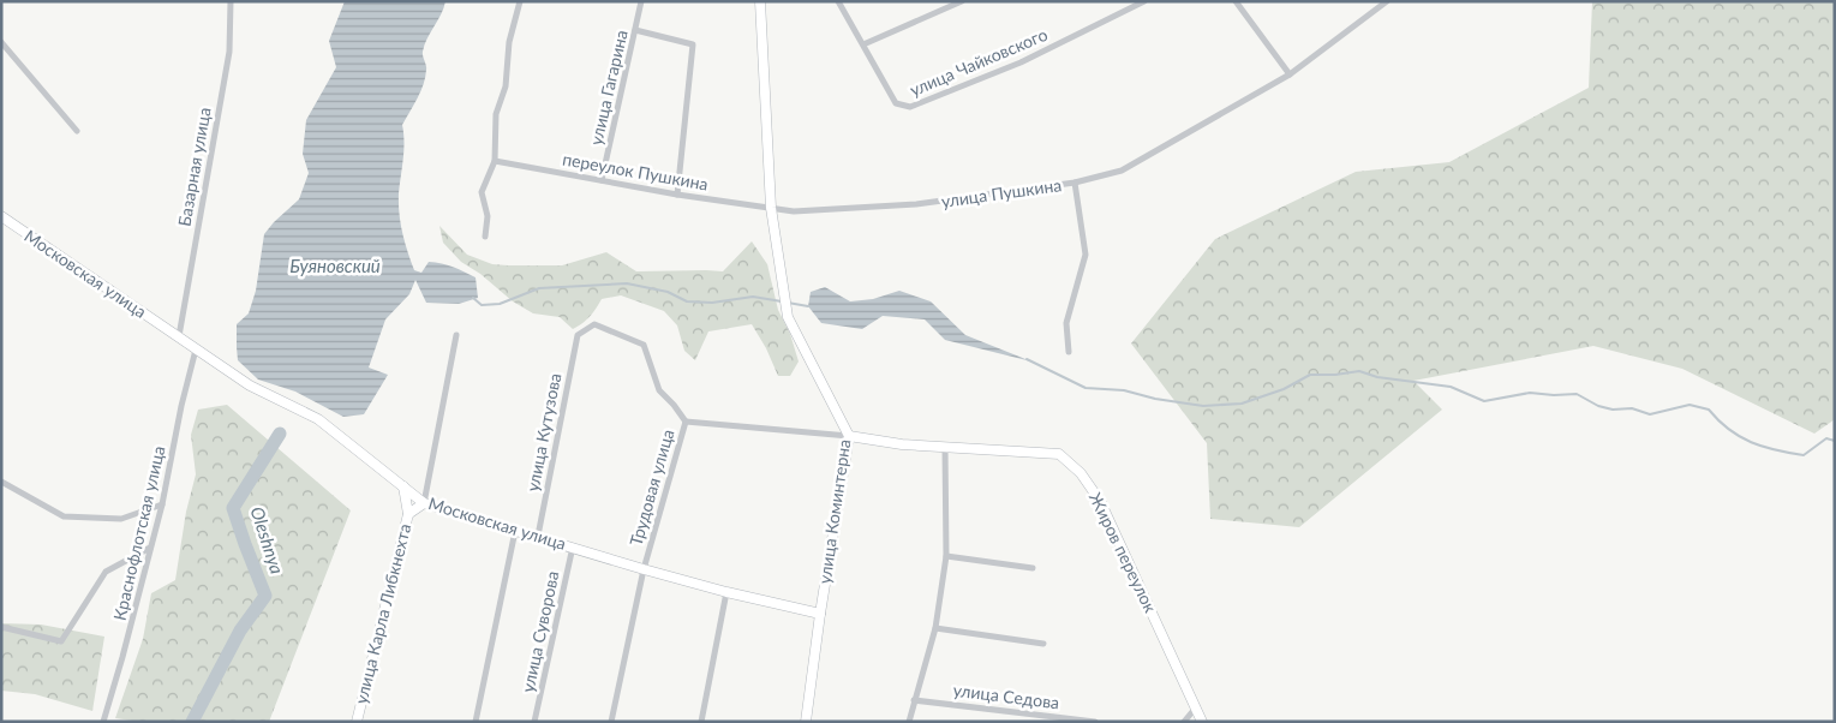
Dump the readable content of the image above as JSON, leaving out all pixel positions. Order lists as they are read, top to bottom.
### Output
{
  "streets": {
    "street": [
      "улица Чайковского",
      "улица Гагарина",
      "Базарная улица",
      "переулок Пушкина",
      "улица Пушкина",
      "Московская улица",
      "улица Кутузова",
      "Трудовая улица",
      "улица Коминтерна",
      "Краснофлотская улица",
      "Жиров переулок",
      "улица Карла Либкнехта",
      "улица Суворова",
      "улица Седова"
    ]
  },
  "crossings": [
    ["улица Гагарина", "переулок Пушкина"],
    ["Базарная улица", "Московская улица"],
    ["переулок Пушкина", "улица Пушкина"],
    ["переулок Пушкина", "улица Коминтерна"],
    ["улица Пушкина", "улица Коминтерна"],
    ["Московская улица", "улица Кутузова"],
    ["Московская улица", "Трудовая улица"],
    ["Московская улица", "улица Коминтерна"],
    ["Московская улица", "Краснофлотская улица"],
    ["Московская улица", "улица Карла Либкнехта"],
    ["Московская улица", "улица Суворова"],
    ["улица Кутузова", "Трудовая улица"],
    ["Трудовая улица", "улица Коминтерна"],
    ["Трудовая улица", "Жиров переулок"],
    ["улица Коминтерна", "Жиров переулок"]
  ],
  "water": ["Буяновский", "Oleshnya"]
}
